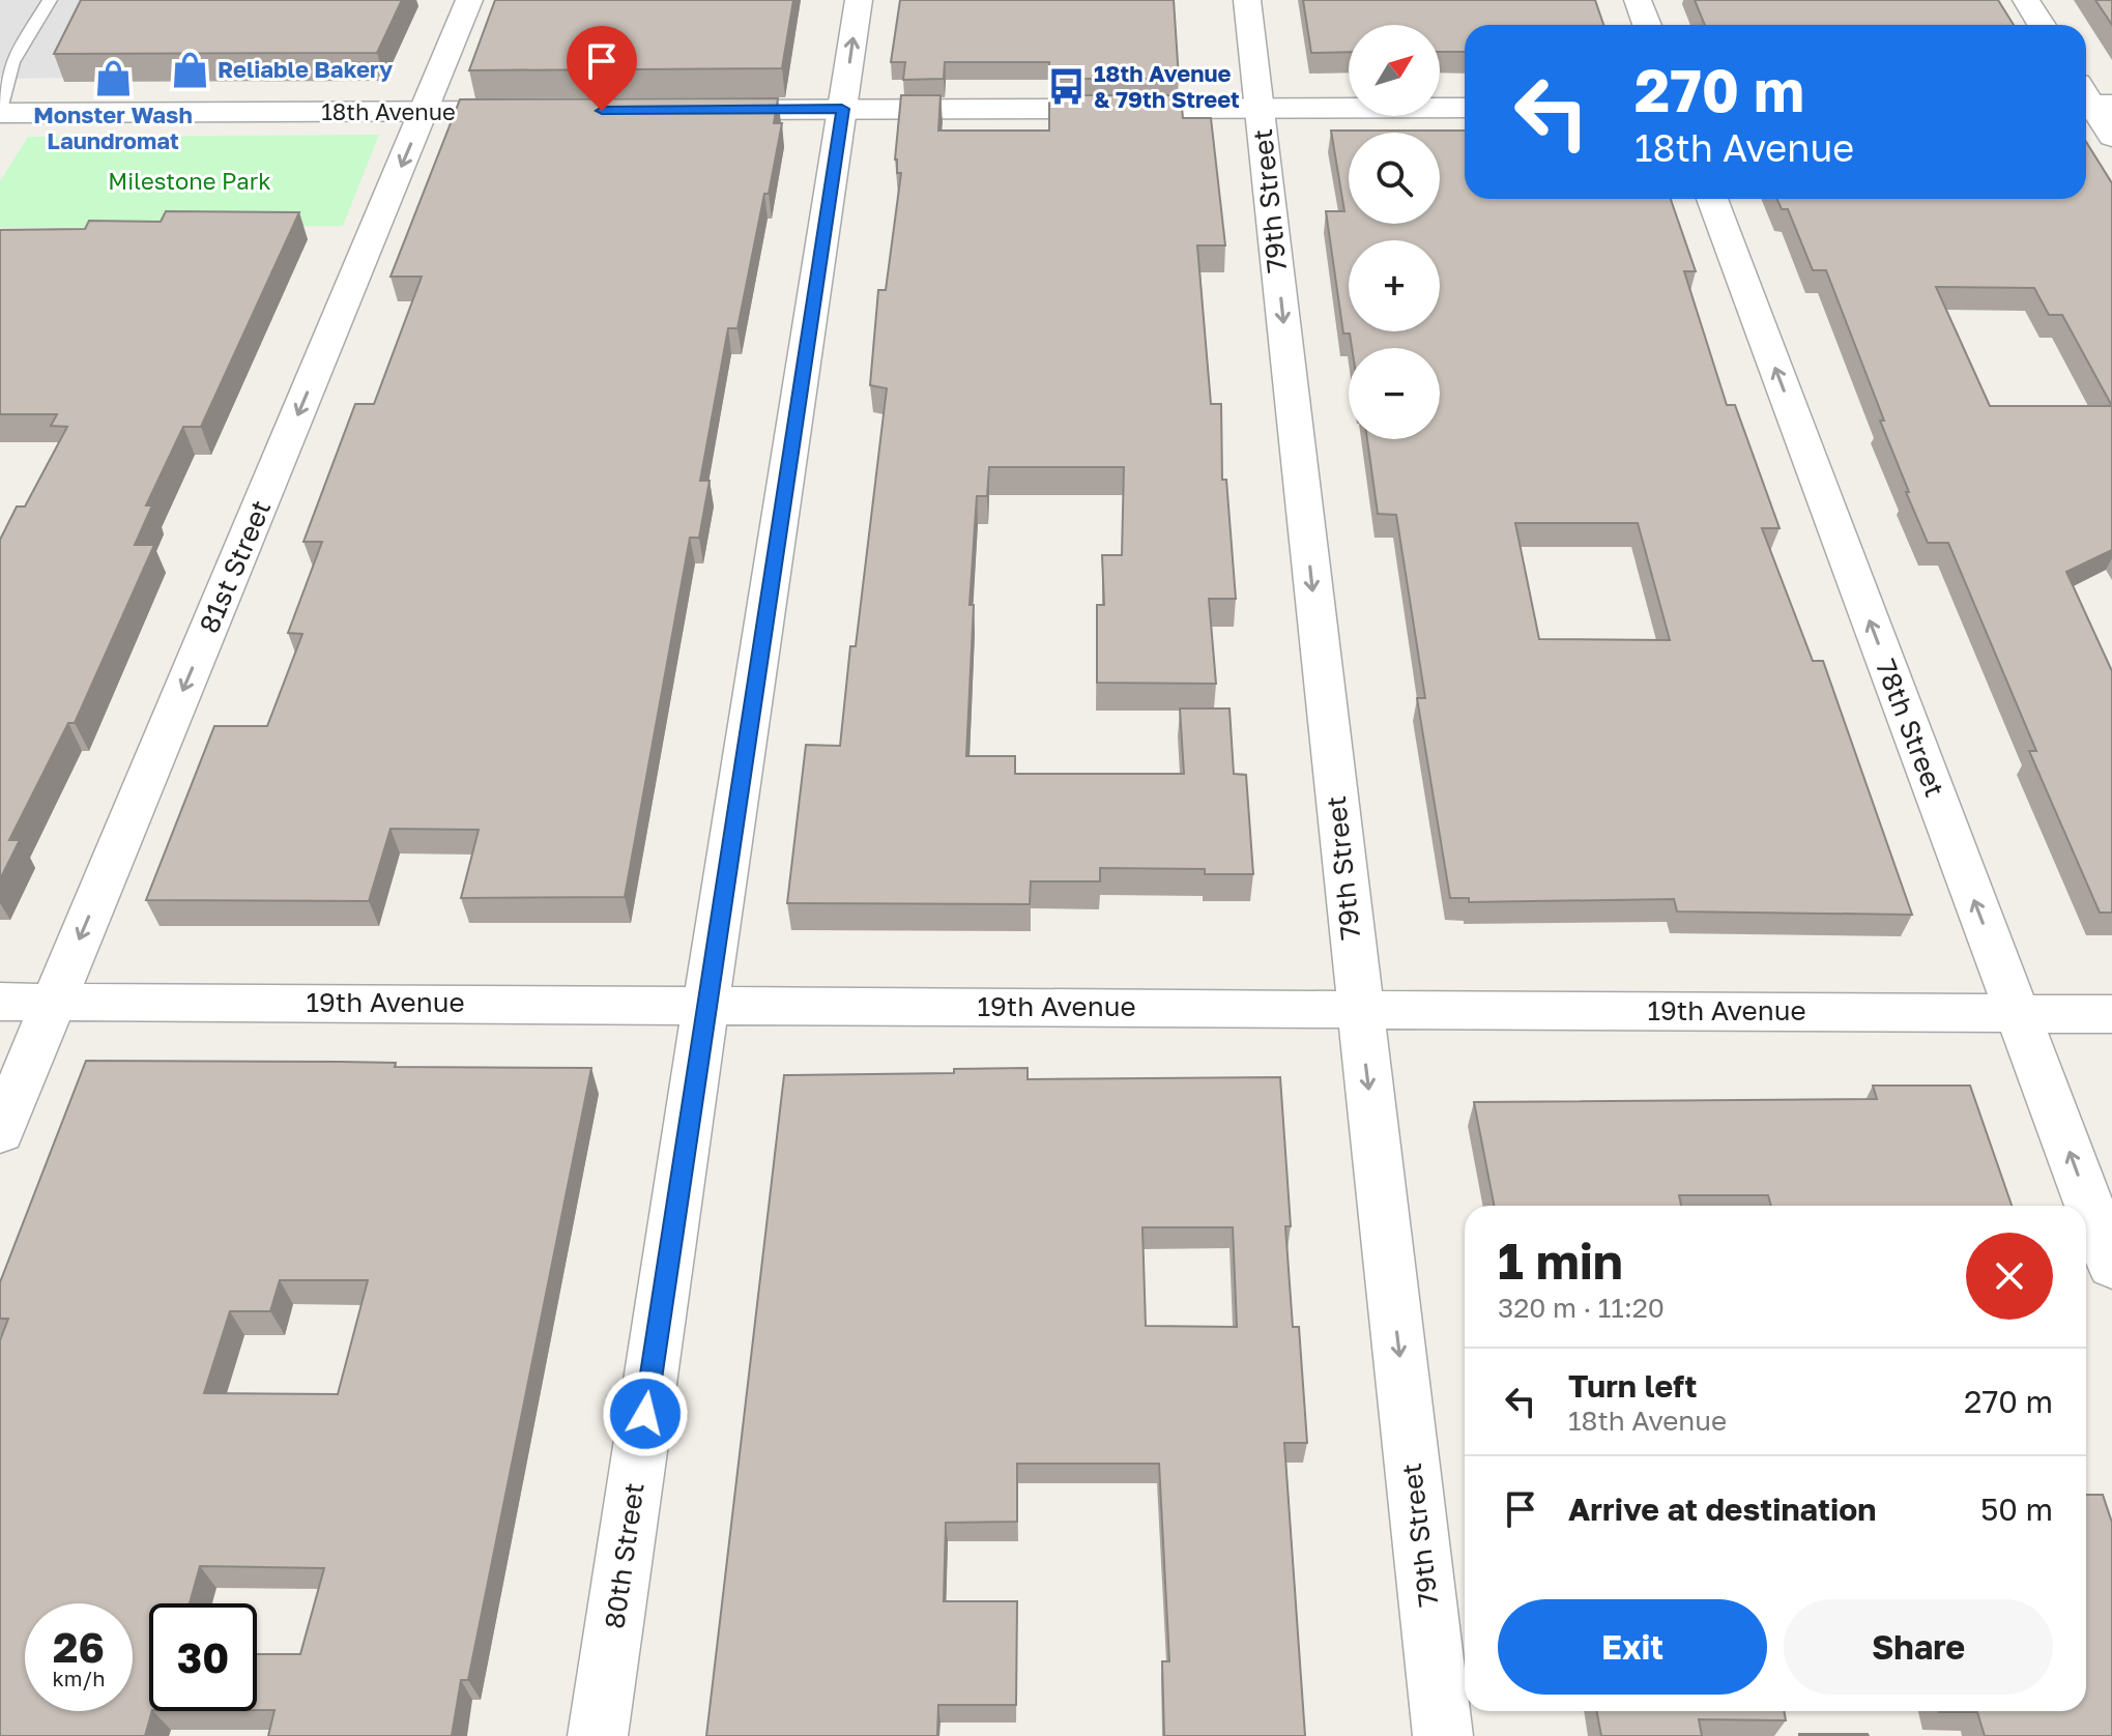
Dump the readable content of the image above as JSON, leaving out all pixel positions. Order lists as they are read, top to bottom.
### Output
{
  "streets": {
    "street": [
      "18th Avenue",
      "79th Street",
      "81st Street",
      "78th Street",
      "19th Avenue",
      "80th Street"
    ]
  },
  "crossings": [
    ["18th Avenue", "81st Street"],
    ["79th Street", "19th Avenue"],
    ["81st Street", "19th Avenue"],
    ["78th Street", "19th Avenue"],
    ["19th Avenue", "80th Street"]
  ],
  "one_way": ["79th Street", "81st Street", "78th Street"],
  "parks": ["Milestone Park"],
  "places": {
    "shop": ["Reliable Bakery", "Monster Wash Laundromat"],
    "bus stop": ["18th Avenue & 79th Street"]
  },
  "north": "top right",
  "page": {
    "map_buttons": ["+", "−"],
    "turn": ["270 m", "18th Avenue"],
    "heading": ["1 min", "320 m · 11:20"],
    "list": [
      {
        "name": "Turn left",
        "note": "18th Avenue",
        "value": "270 m"
      },
      {
        "name": "Arrive at destination",
        "value": "50 m"
      }
    ],
    "buttons": ["Exit", "Share"],
    "speed": "26 km/h",
    "limit": "30"
  }
}
